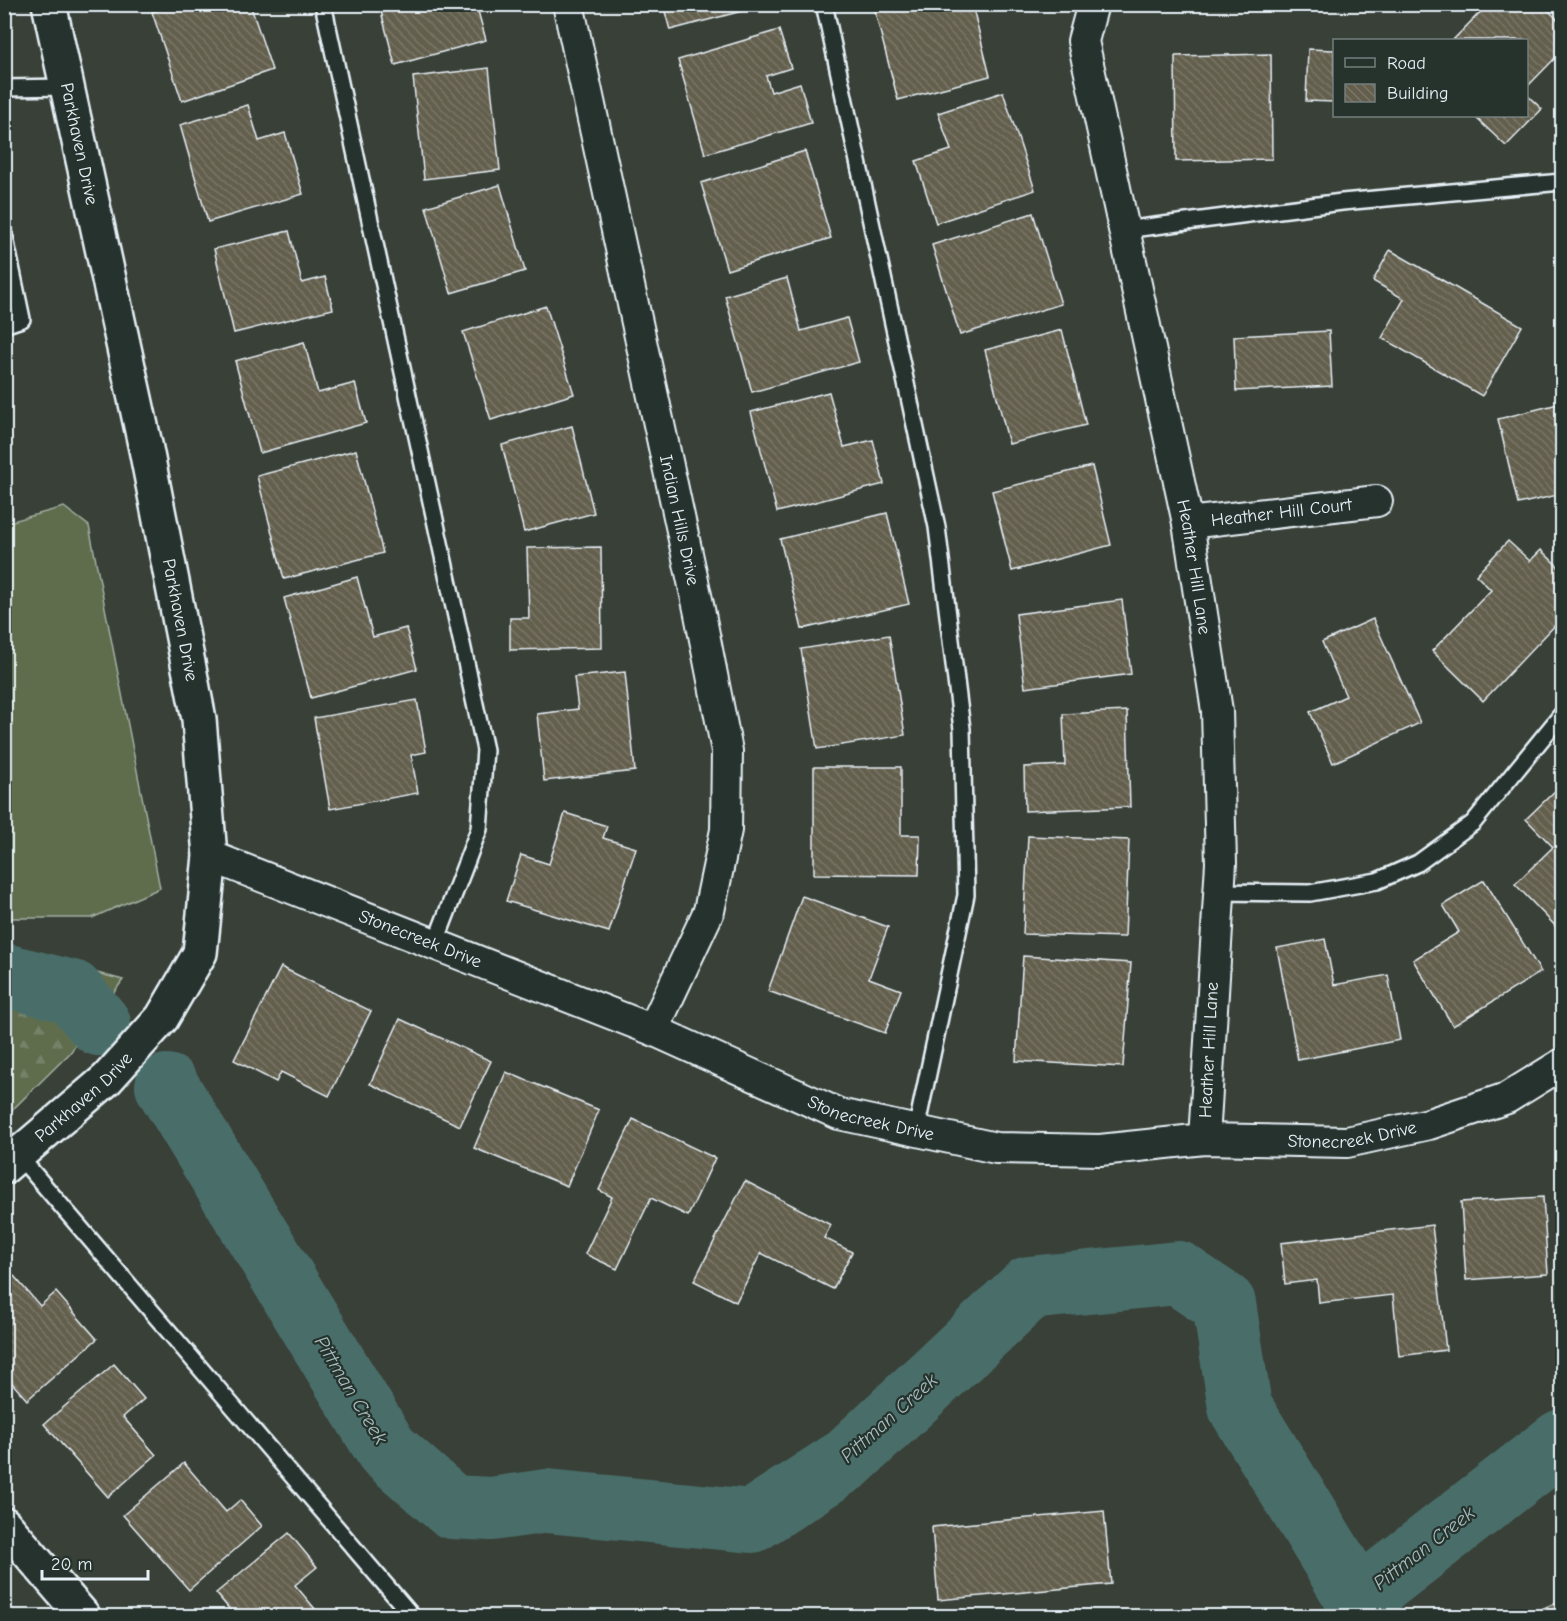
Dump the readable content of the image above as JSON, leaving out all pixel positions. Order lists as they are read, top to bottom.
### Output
{
  "streets": {
    "street": [
      "Parkhaven Drive",
      "Heather Hill Court",
      "Indian Hills Drive",
      "Heather Hill Lane",
      "Stonecreek Drive"
    ]
  },
  "crossings": [
    ["Parkhaven Drive", "Stonecreek Drive"],
    ["Heather Hill Court", "Heather Hill Lane"],
    ["Indian Hills Drive", "Stonecreek Drive"],
    ["Heather Hill Lane", "Stonecreek Drive"]
  ],
  "water": ["Pittman Creek"],
  "legend": ["Road", "Building"],
  "scale_bar": "20 m"
}
